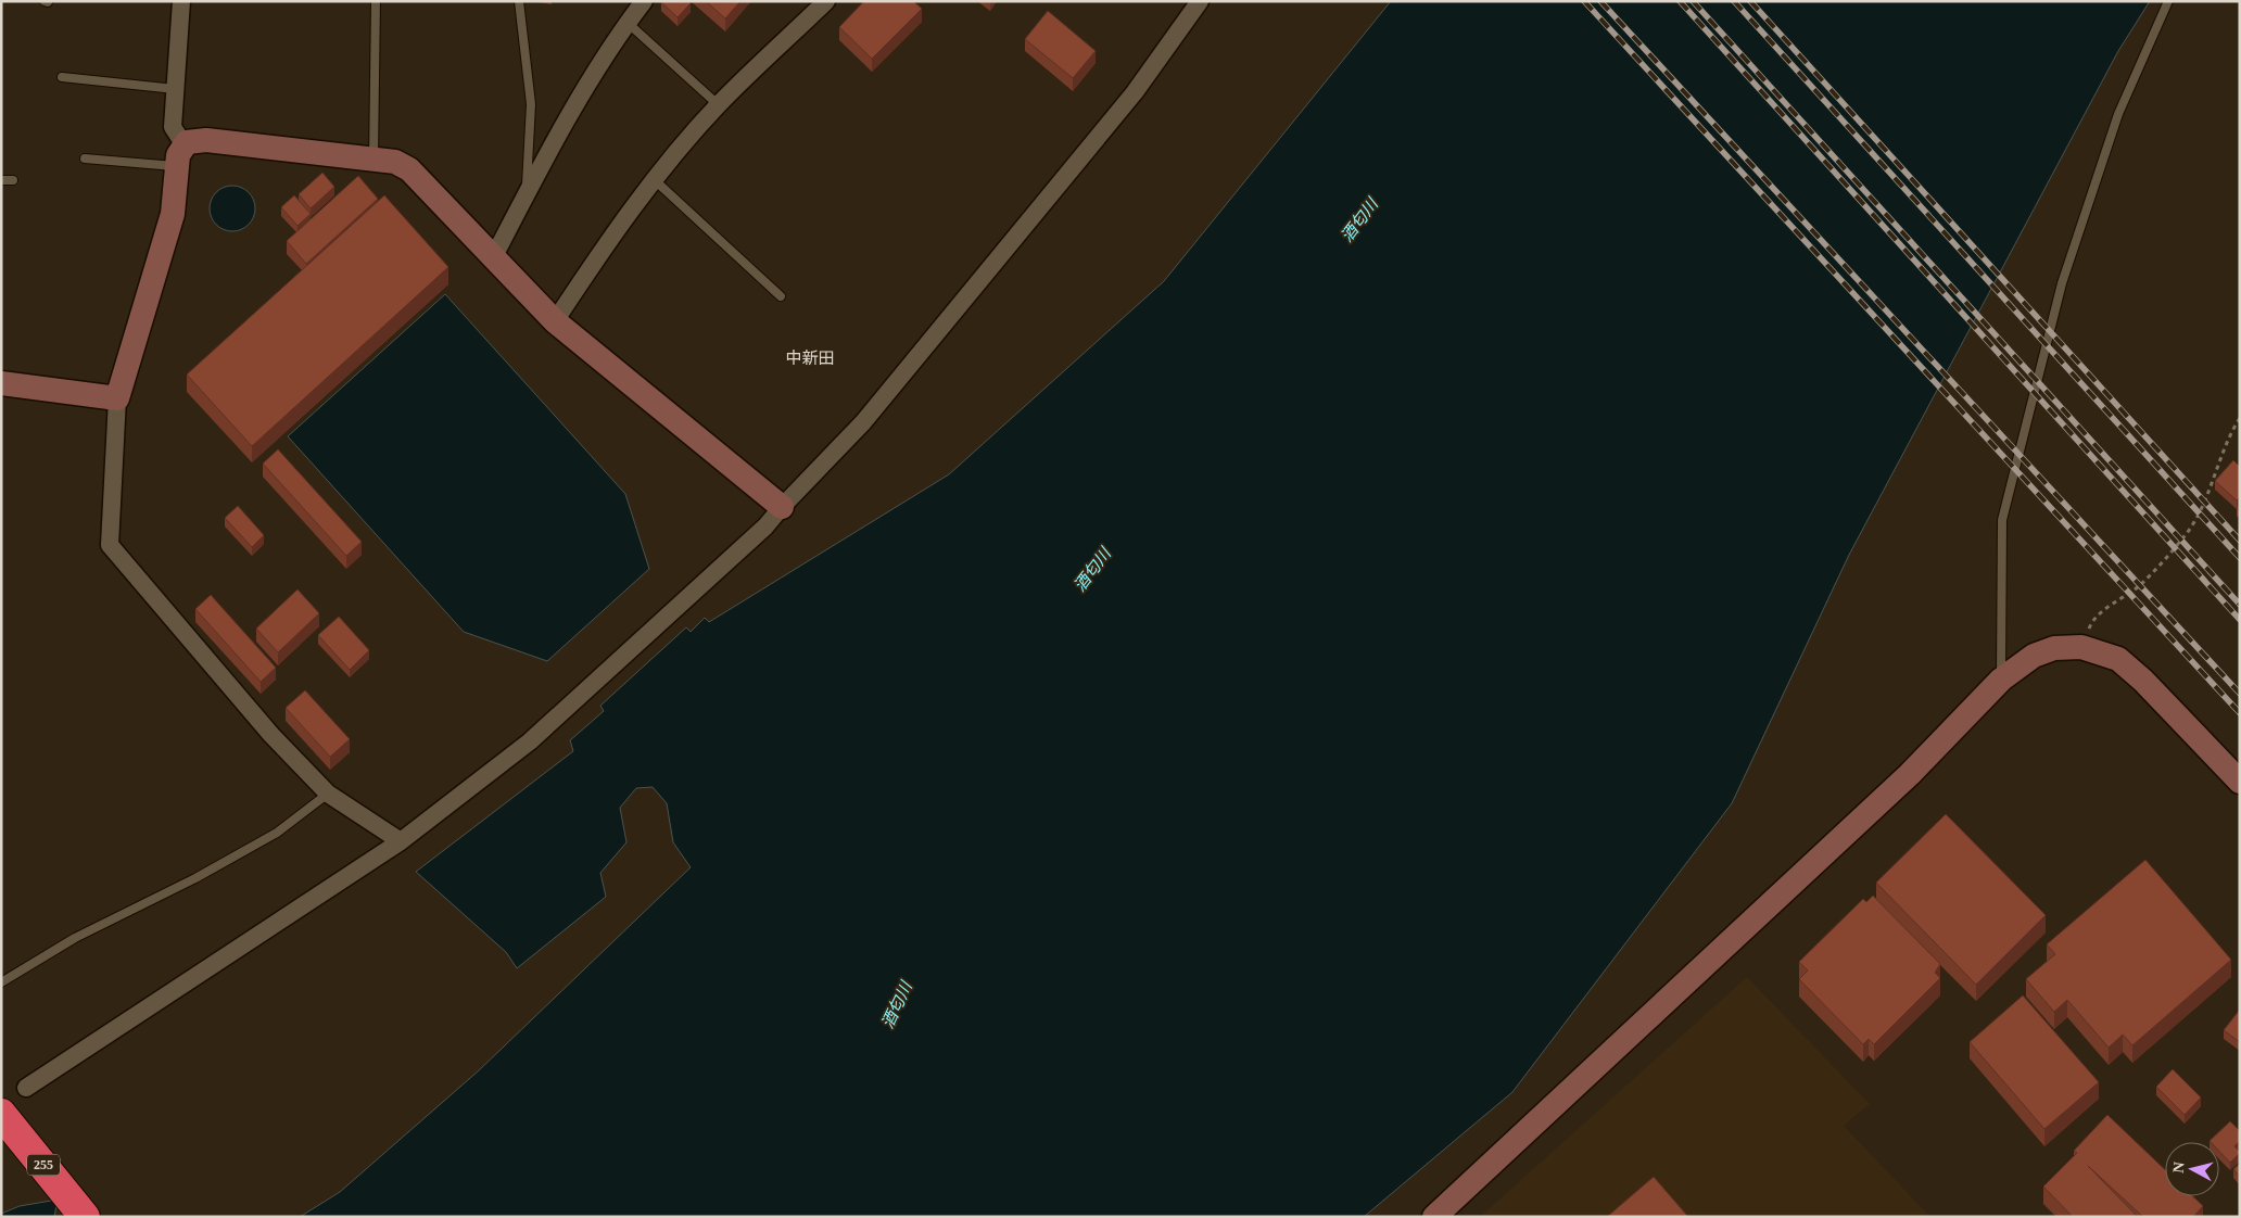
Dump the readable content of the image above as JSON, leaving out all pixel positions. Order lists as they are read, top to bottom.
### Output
{
  "streets": {
    "highway": ["255"]
  },
  "districts": ["中新田"],
  "water": ["酒匂川"],
  "north": "left"
}
